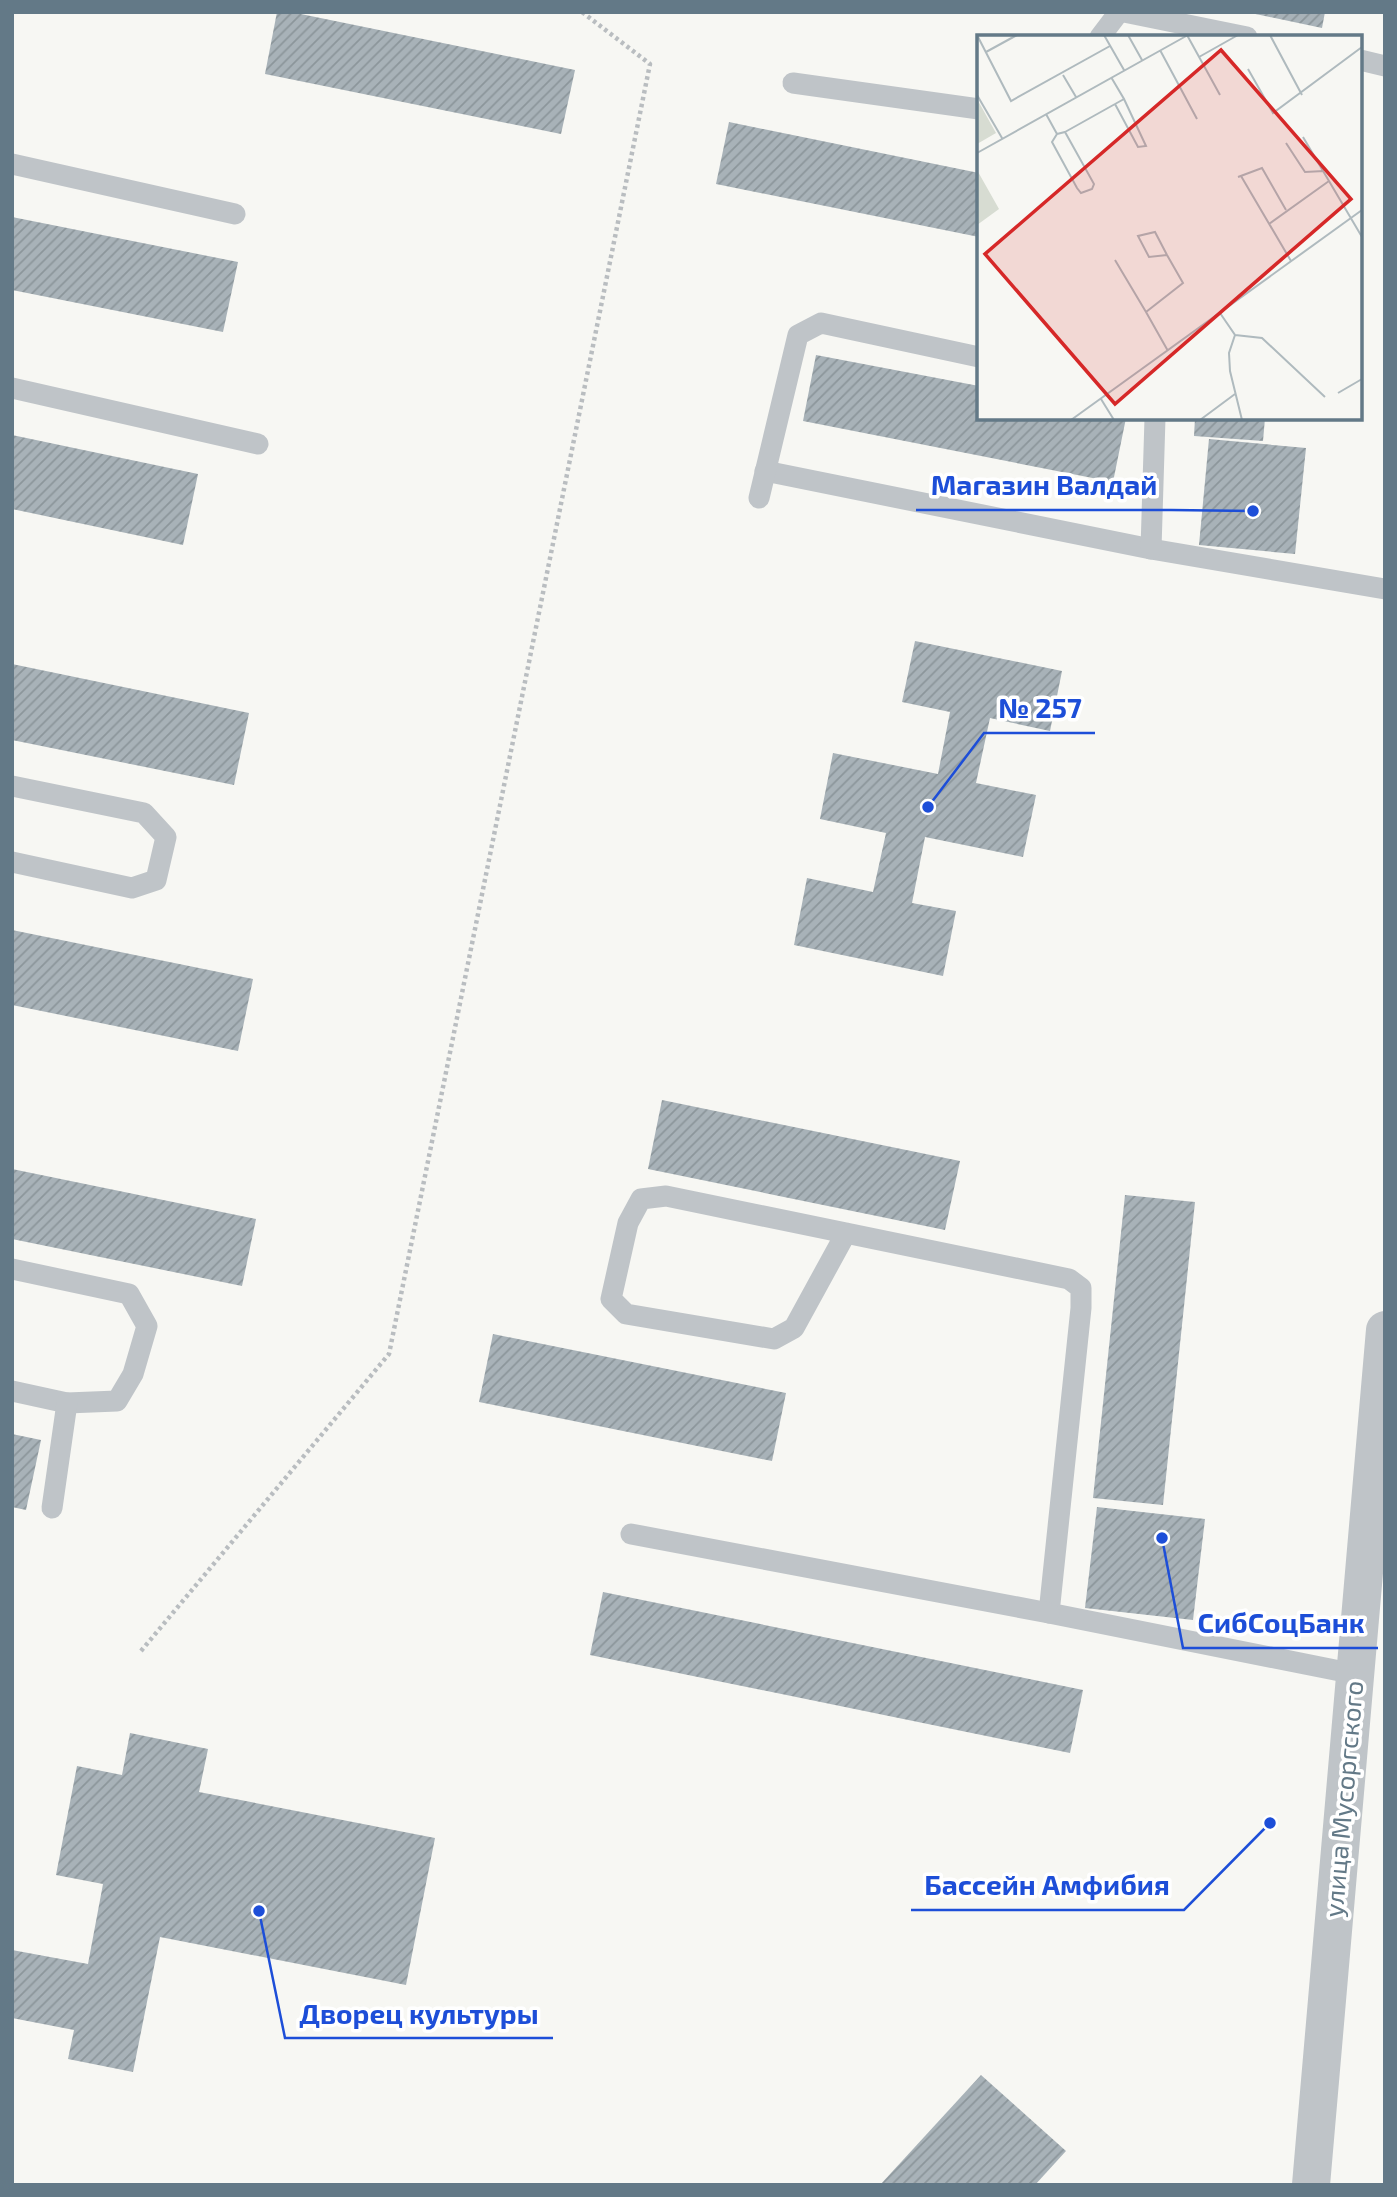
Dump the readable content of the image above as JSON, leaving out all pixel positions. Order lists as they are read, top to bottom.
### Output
{
  "streets": {
    "street": ["улица Мусоргского"]
  },
  "places": [
    "Магазин Валдай",
    "№ 257",
    "СибСоцБанк",
    "Бассейн Амфибия",
    "Дворец культуры"
  ]
}
